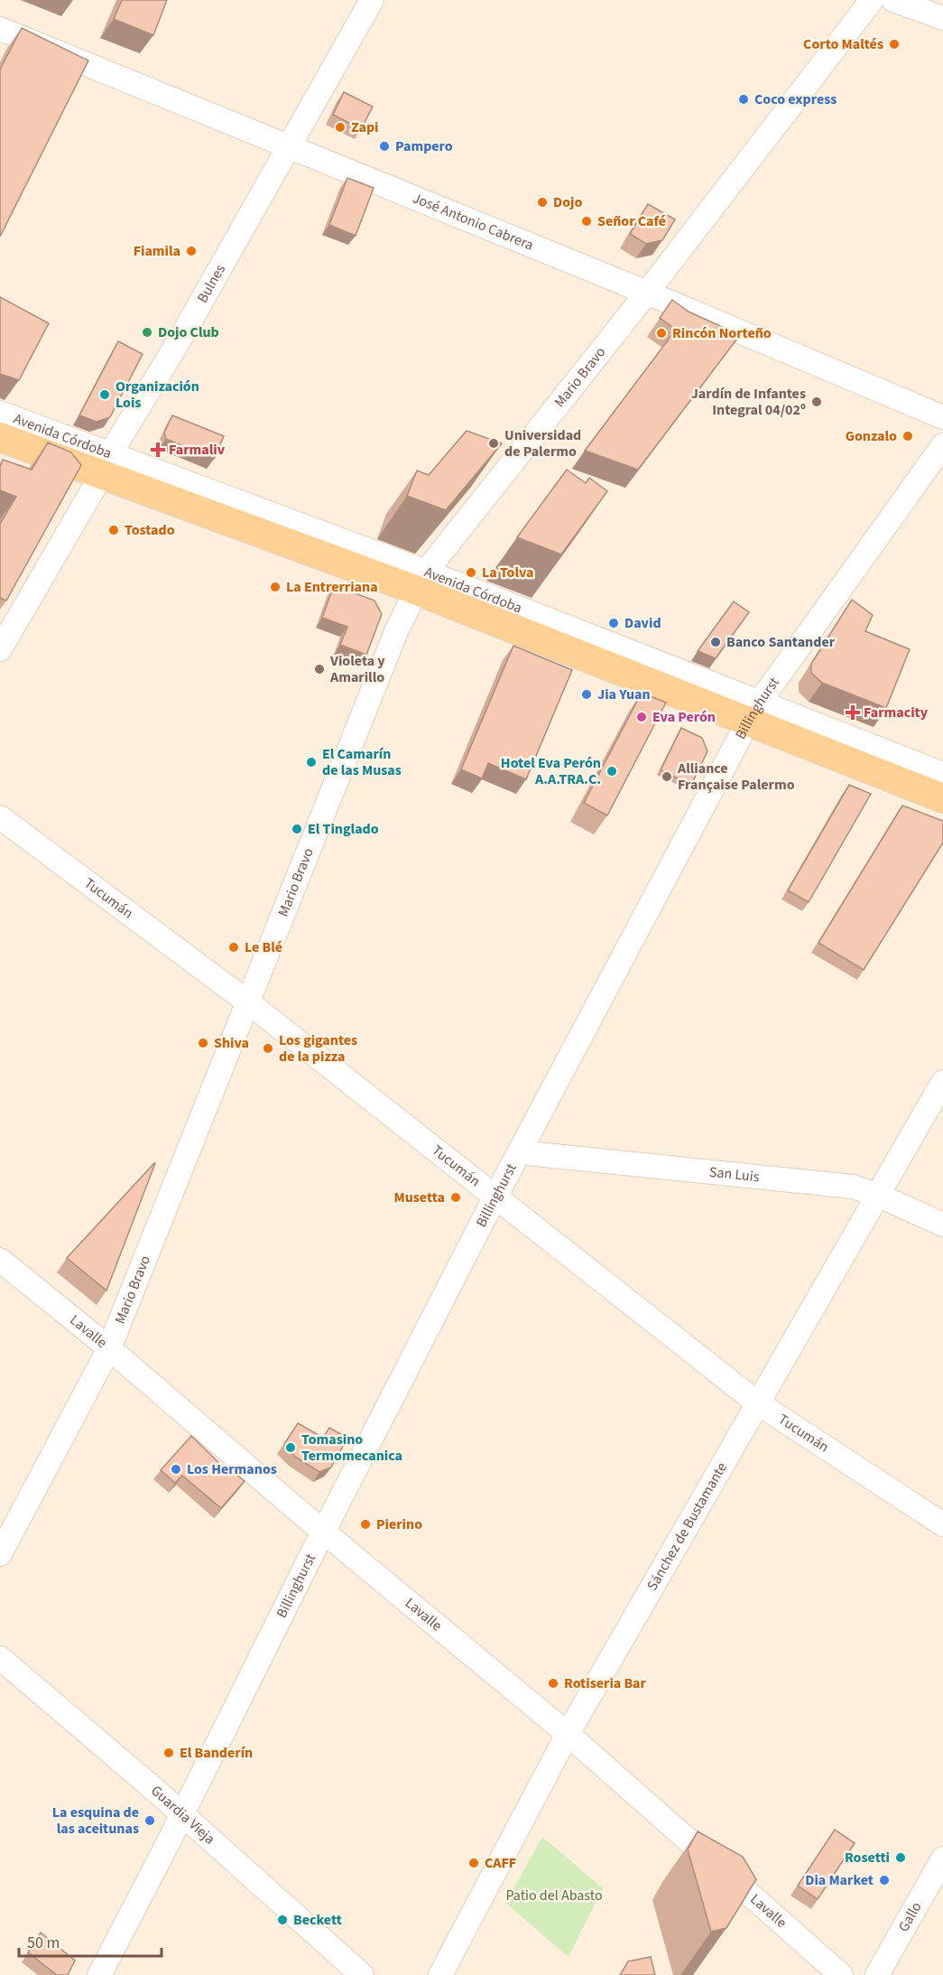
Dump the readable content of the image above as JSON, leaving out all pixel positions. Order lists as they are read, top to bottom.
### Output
{
  "streets": {
    "main road": ["Avenida Córdoba"],
    "street": [
      "José Antonio Cabrera",
      "Bulnes",
      "Mario Bravo",
      "Billinghurst",
      "Tucumán",
      "San Luis",
      "Lavalle",
      "Sánchez de Bustamante",
      "Guardia Vieja",
      "Gallo"
    ]
  },
  "crossings": [
    ["José Antonio Cabrera", "Bulnes"],
    ["José Antonio Cabrera", "Mario Bravo"],
    ["Bulnes", "Avenida Córdoba"],
    ["Mario Bravo", "Avenida Córdoba"],
    ["Mario Bravo", "Tucumán"],
    ["Mario Bravo", "Lavalle"],
    ["Avenida Córdoba", "Billinghurst"],
    ["Billinghurst", "Tucumán"],
    ["Billinghurst", "San Luis"],
    ["Billinghurst", "Lavalle"],
    ["Billinghurst", "Guardia Vieja"],
    ["Tucumán", "Sánchez de Bustamante"],
    ["San Luis", "Sánchez de Bustamante"],
    ["Lavalle", "Sánchez de Bustamante"]
  ],
  "parks": ["Patio del Abasto"],
  "places": {
    "other": [
      "Corto Maltés",
      "Coco express",
      "Zapi",
      "Pampero",
      "Dojo",
      "Señor Café",
      "Fiamila",
      "Dojo Club",
      "Rincón Norteño",
      "Organización Lois",
      "Jardín de Infantes Integral 04/02º",
      "Gonzalo",
      "Universidad de Palermo",
      "Tostado",
      "La Tolva",
      "La Entrerriana",
      "David",
      "Banco Santander",
      "Violeta y Amarillo",
      "Jia Yuan",
      "Eva Perón",
      "El Camarín de las Musas",
      "Hotel Eva Perón A.A.TRA.C.",
      "Alliance Française Palermo",
      "El Tinglado",
      "Le Blé",
      "Shiva",
      "Los gigantes de la pizza",
      "Musetta",
      "Tomasino Termomecanica",
      "Los Hermanos",
      "Pierino",
      "Rotiseria Bar",
      "El Banderín",
      "La esquina de las aceitunas",
      "Rosetti",
      "CAFF",
      "Dia Market",
      "Beckett"
    ],
    "health": ["Farmaliv", "Farmacity"]
  },
  "scale_bar": "50 m"
}
